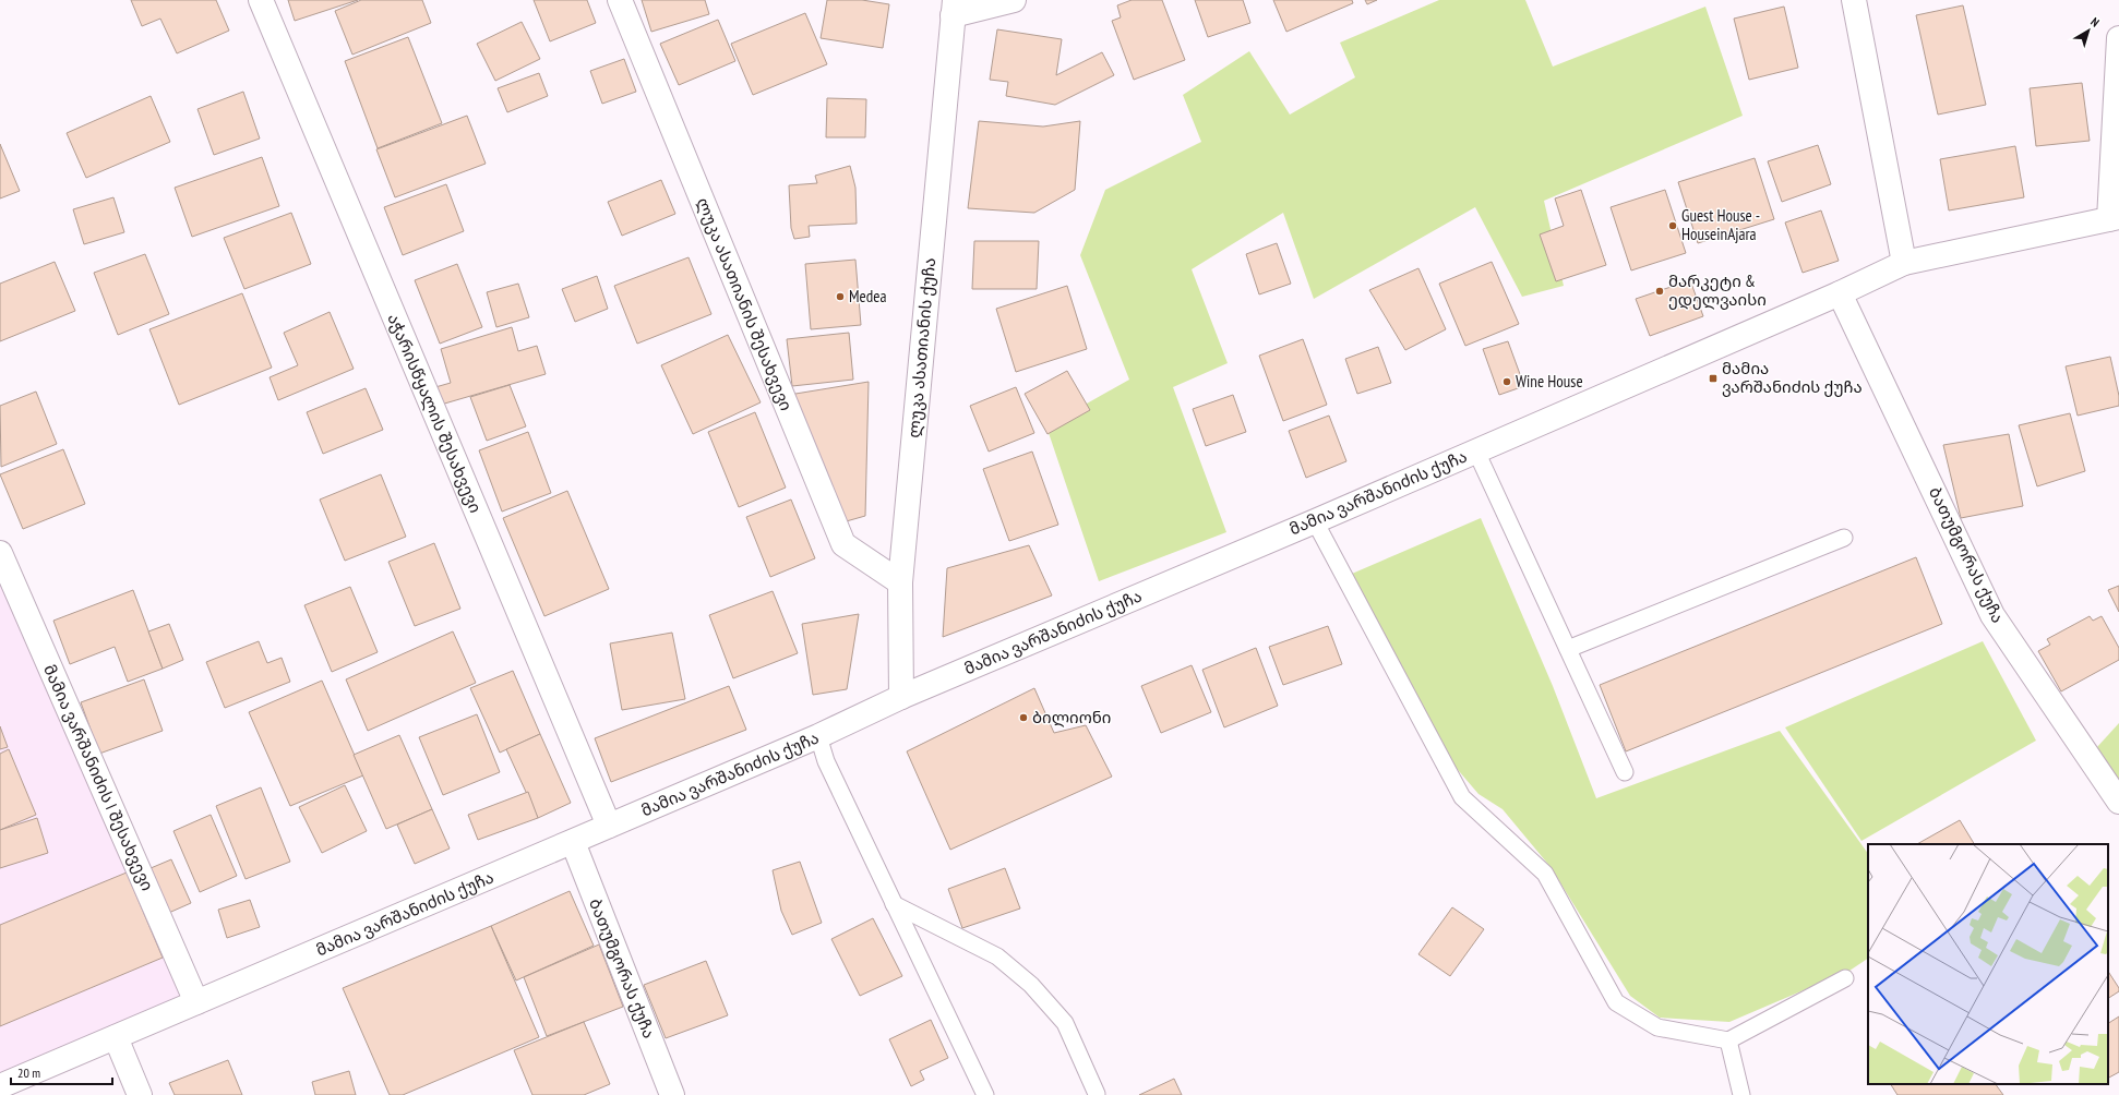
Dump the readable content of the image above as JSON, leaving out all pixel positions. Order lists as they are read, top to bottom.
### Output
{
  "streets": {
    "street": [
      "ლუკა ასათიანის შესახვევი",
      "ლუკა ასათიანის ქუჩა",
      "აჭარისწყალის შესახვევი",
      "მამია ვარშანიძის ქუჩა",
      "ბათუმგორას ქუჩა",
      "მამია ვარშანიძის I შესახვევი"
    ]
  },
  "crossings": [
    ["ლუკა ასათიანის შესახვევი", "ლუკა ასათიანის ქუჩა"],
    ["ლუკა ასათიანის ქუჩა", "მამია ვარშანიძის ქუჩა"],
    ["აჭარისწყალის შესახვევი", "მამია ვარშანიძის ქუჩა"],
    ["მამია ვარშანიძის ქუჩა", "ბათუმგორას ქუჩა"],
    ["მამია ვარშანიძის ქუჩა", "მამია ვარშანიძის I შესახვევი"]
  ],
  "places": {
    "other": [
      "Guest House - HouseinAjara",
      "მარკეტი & ედელვაისი",
      "Medea",
      "Wine House",
      "ბილიონი"
    ],
    "transit": ["მამია ვარშანიძის ქუჩა"]
  },
  "scale_bar": "20 m",
  "north": "top right"
}
